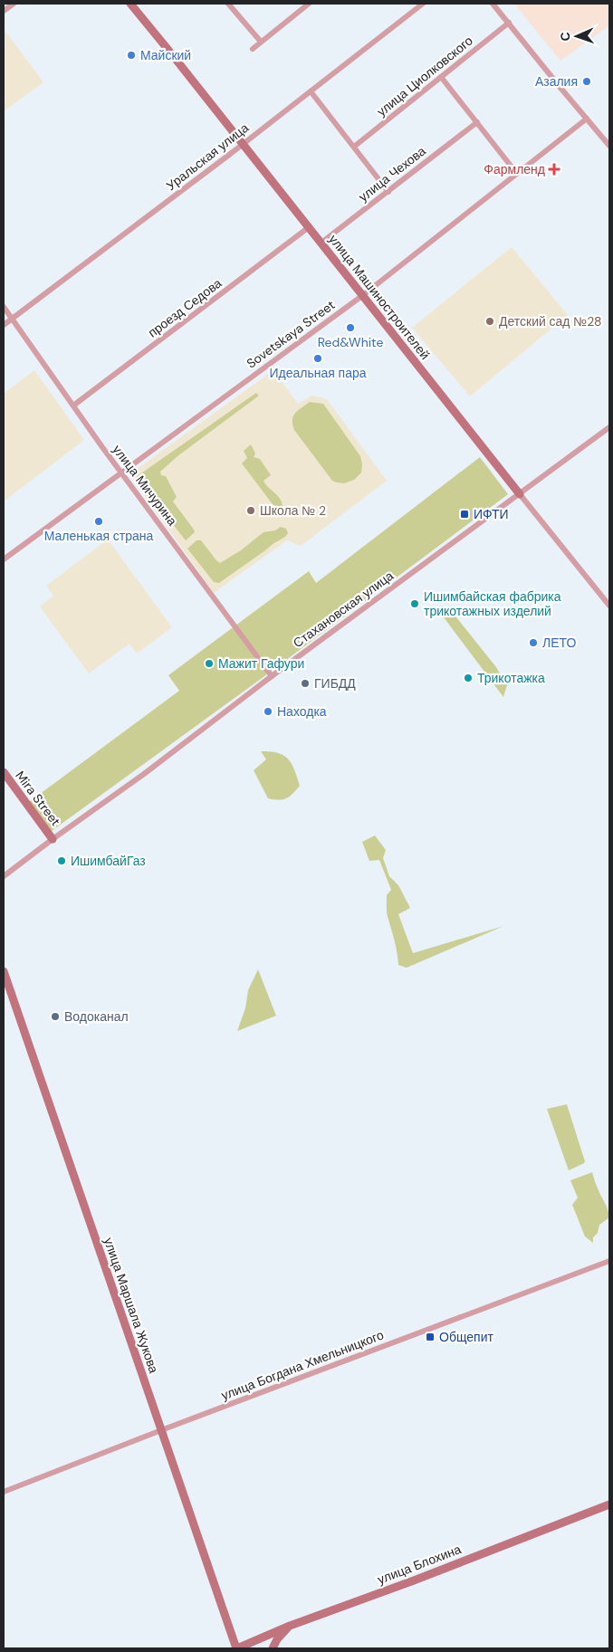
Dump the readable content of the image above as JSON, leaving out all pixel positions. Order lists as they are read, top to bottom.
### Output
{
  "streets": {
    "street": [
      "улица Циолковского",
      "Уральская улица",
      "улица Чехова",
      "улица Машиностроителей",
      "проезд Седова",
      "Sovetskaya Street",
      "улица Мичурина",
      "Стахановская улица",
      "Mira Street",
      "улица Маршала Жукова",
      "улица Богдана Хмельницкого",
      "улица Блохина"
    ]
  },
  "crossings": [
    ["Уральская улица", "улица Машиностроителей"],
    ["Уральская улица", "улица Мичурина"],
    ["улица Чехова", "улица Машиностроителей"],
    ["улица Машиностроителей", "проезд Седова"],
    ["улица Машиностроителей", "Sovetskaya Street"],
    ["улица Машиностроителей", "Стахановская улица"],
    ["проезд Седова", "улица Мичурина"],
    ["Sovetskaya Street", "улица Мичурина"],
    ["улица Мичурина", "Стахановская улица"],
    ["Стахановская улица", "Mira Street"],
    ["улица Маршала Жукова", "улица Богдана Хмельницкого"],
    ["улица Маршала Жукова", "улица Блохина"]
  ],
  "places": {
    "other": [
      "Майский",
      "Азалия",
      "Детский сад №28",
      "Red&White",
      "Идеальная пара",
      "Школа № 2",
      "Маленькая страна",
      "Ишимбайская фабрика трикотажных изделий",
      "ЛЕТО",
      "Мажит Гафури",
      "Трикотажка",
      "ГИБДД",
      "Находка",
      "ИшимбайГаз",
      "Водоканал"
    ],
    "health": ["Фармленд"],
    "transit": ["ИФТИ", "Общепит"]
  },
  "north": "left"
}
